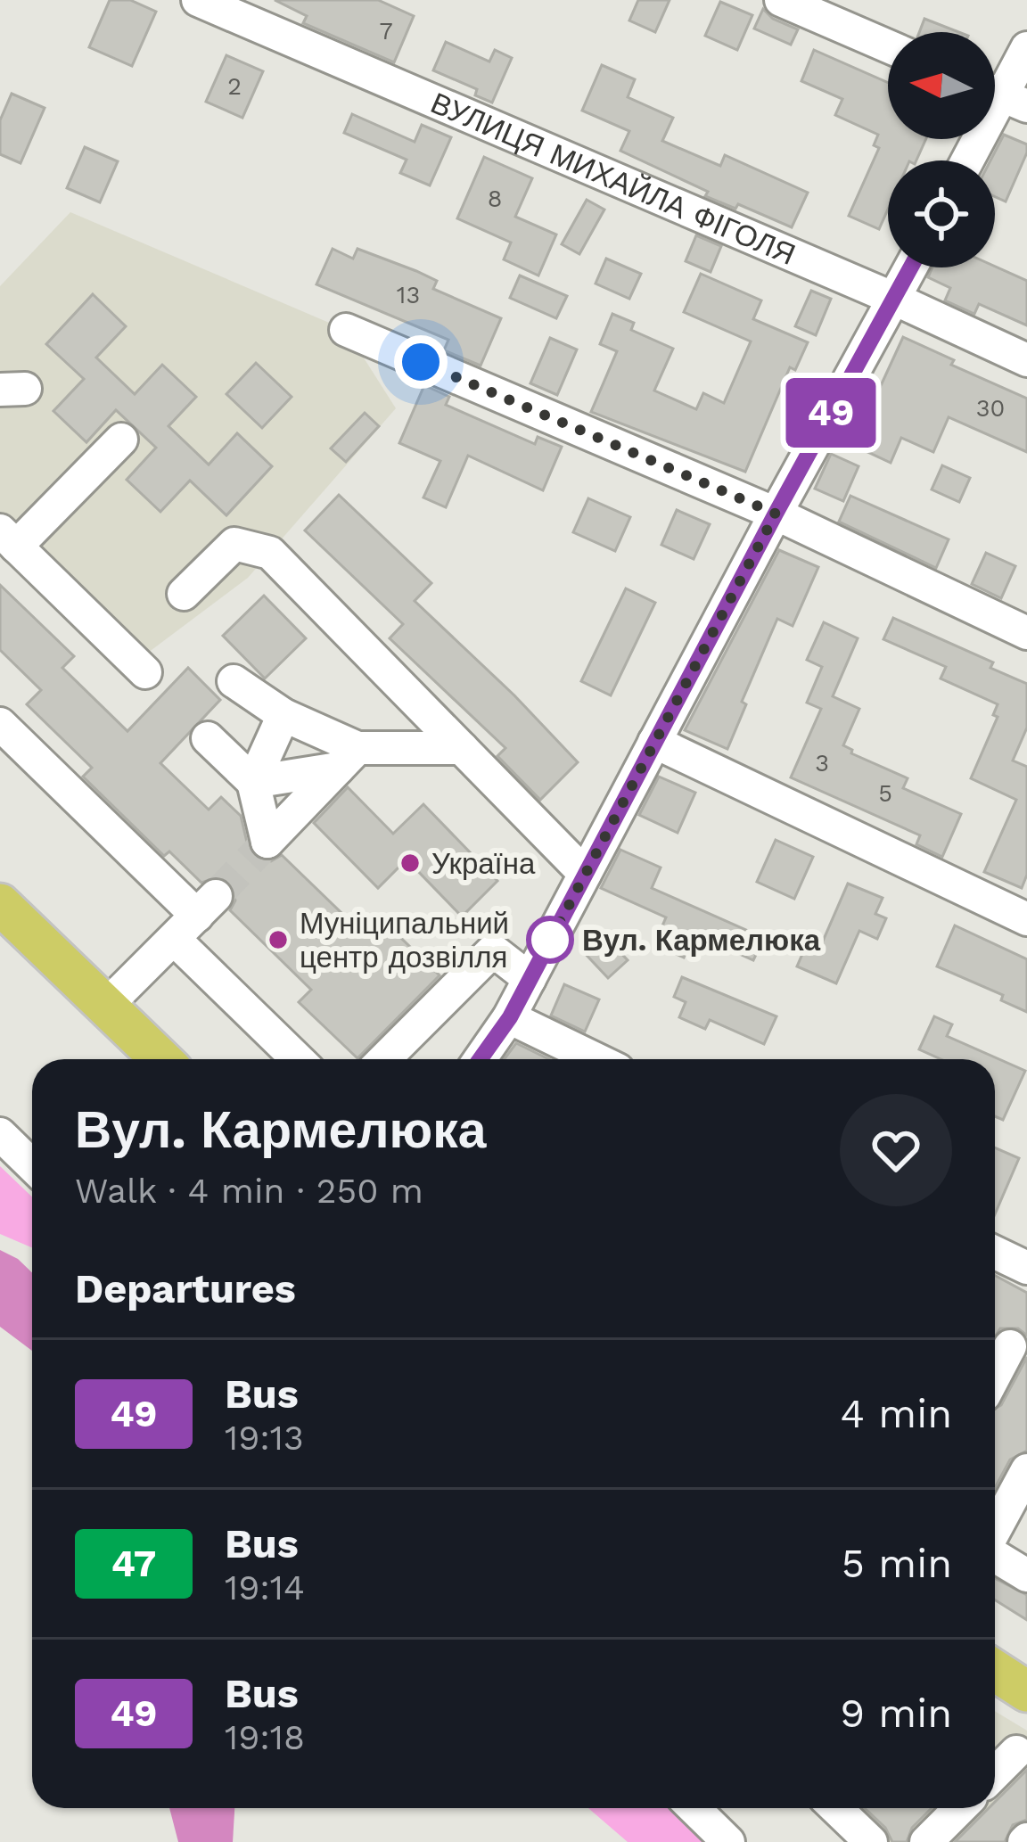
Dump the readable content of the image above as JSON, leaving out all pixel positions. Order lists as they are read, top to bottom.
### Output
{
  "streets": {
    "street": ["ВУЛИЦЯ МИХАЙЛА ФІГОЛЯ"]
  },
  "places": ["Україна", "Муніципальний центр дозвілля", "Вул. Кармелюка"],
  "lines": ["bus line 49"],
  "house_numbers": [
    "7",
    "2",
    "8",
    "13",
    "30",
    "3",
    "5"
  ],
  "north": "left",
  "page": {
    "on_map": "49",
    "heading": [
      ["Вул. Кармелюка", "Walk · 4 min · 250 m"],
      "Departures"
    ],
    "list": [
      {
        "mark": "49",
        "name": "Bus",
        "note": "19:13",
        "value": "4 min"
      },
      {
        "mark": "47",
        "name": "Bus",
        "note": "19:14",
        "value": "5 min"
      },
      {
        "mark": "49",
        "name": "Bus",
        "note": "19:18",
        "value": "9 min"
      }
    ]
  }
}
